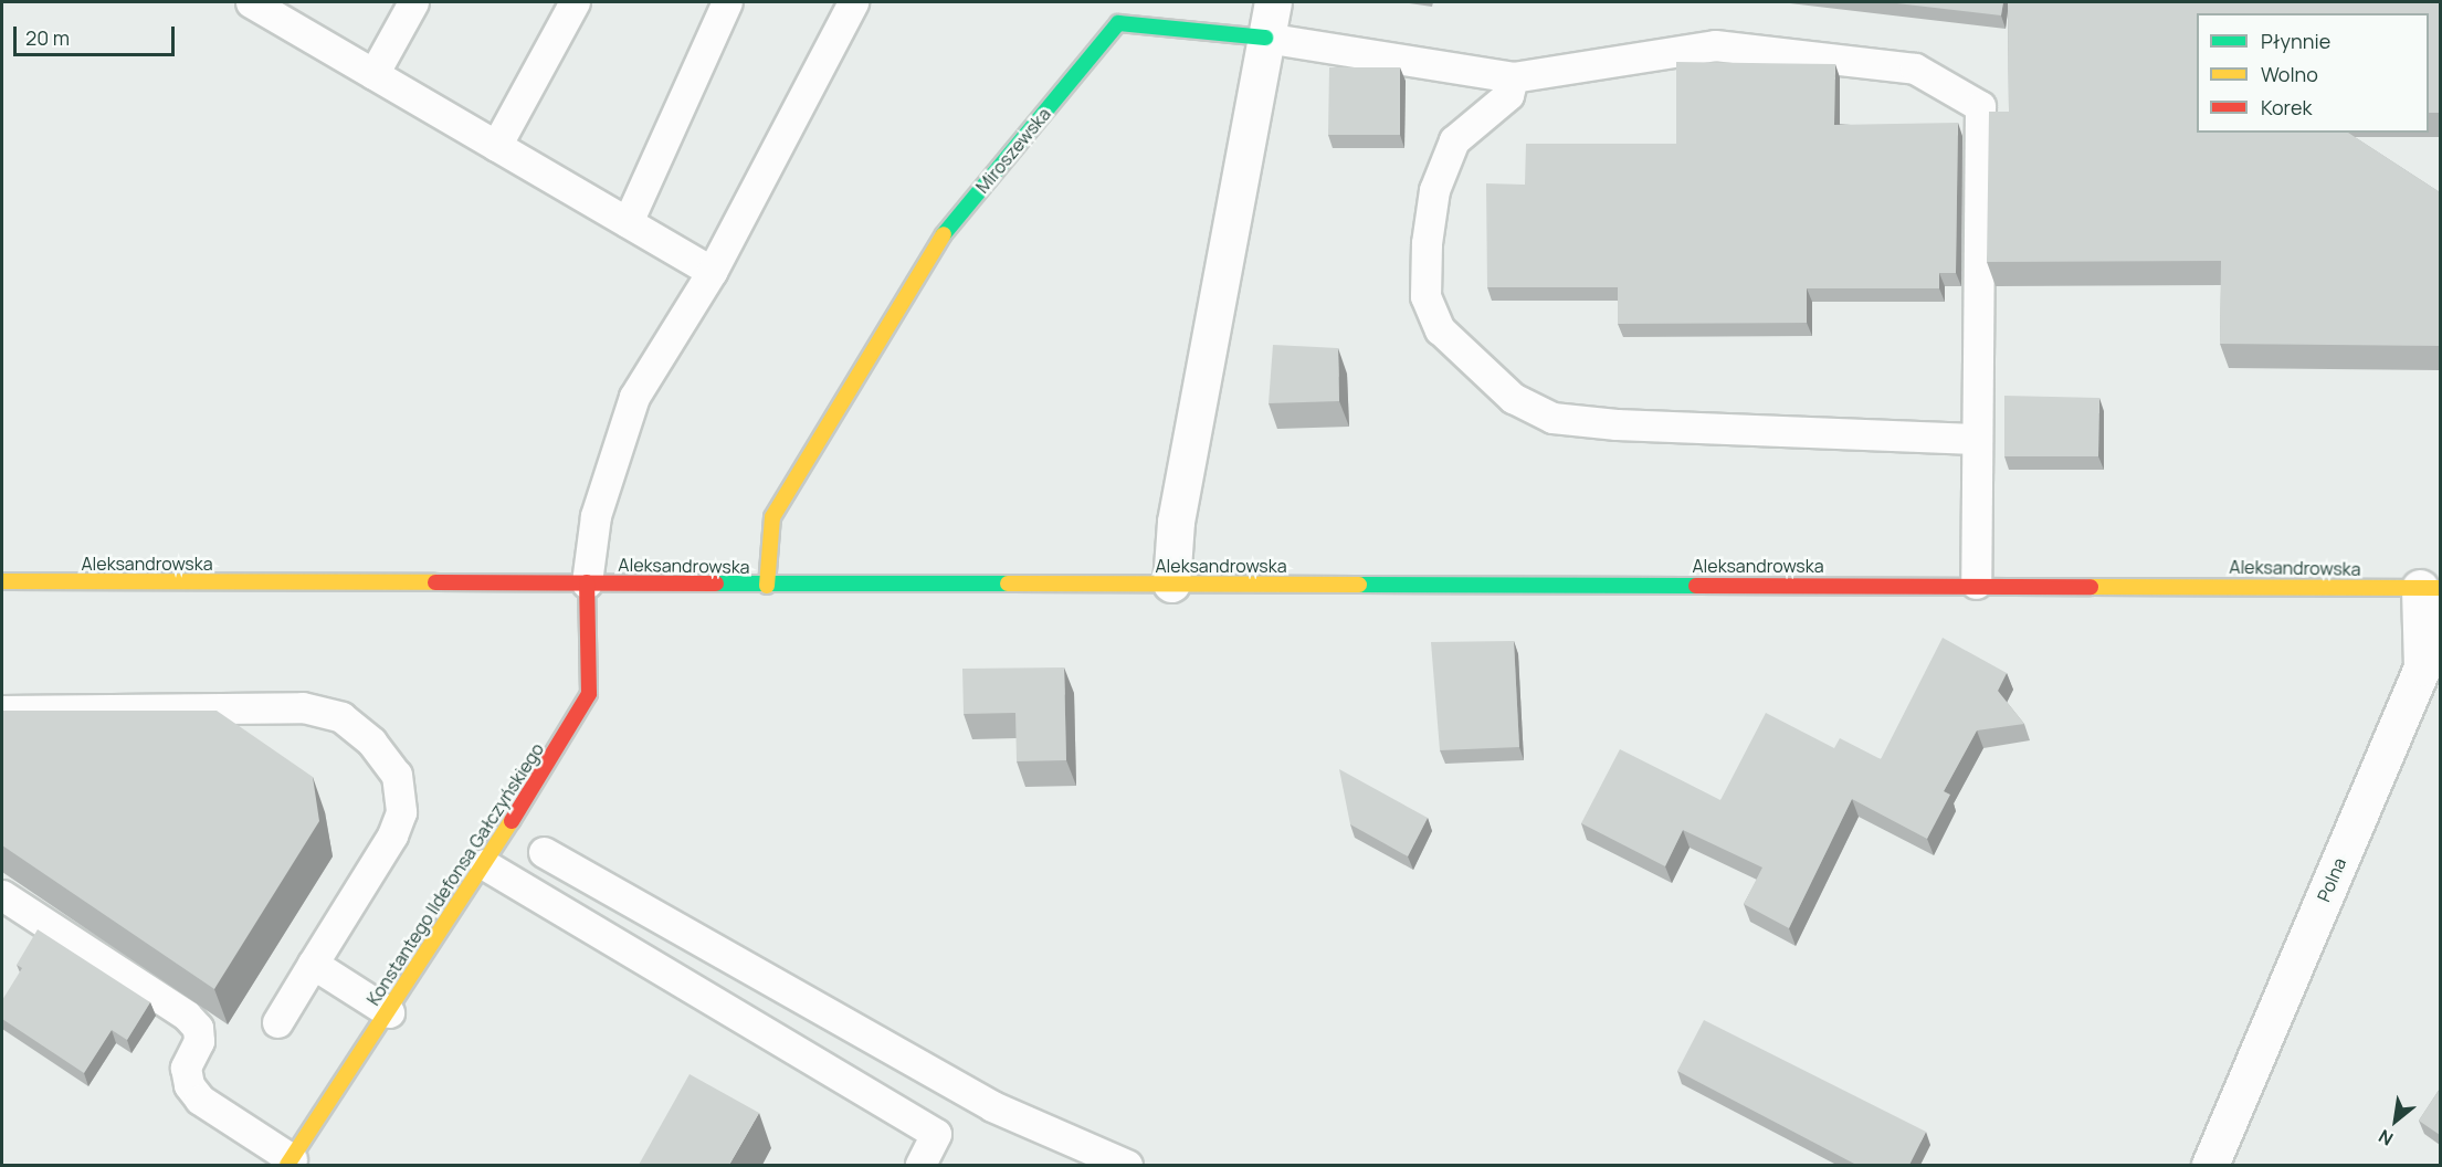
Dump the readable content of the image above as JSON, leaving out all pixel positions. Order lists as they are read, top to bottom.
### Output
{
  "streets": {
    "main road": ["Miroszewska", "Aleksandrowska", "Konstantego Ildefonsa Gałczyńskiego"],
    "street": ["Polna"]
  },
  "crossings": [
    ["Miroszewska", "Aleksandrowska"],
    ["Aleksandrowska", "Konstantego Ildefonsa Gałczyńskiego"],
    ["Aleksandrowska", "Polna"]
  ],
  "legend": ["Płynnie", "Wolno", "Korek"],
  "scale_bar": "20 m",
  "north": "bottom left"
}
